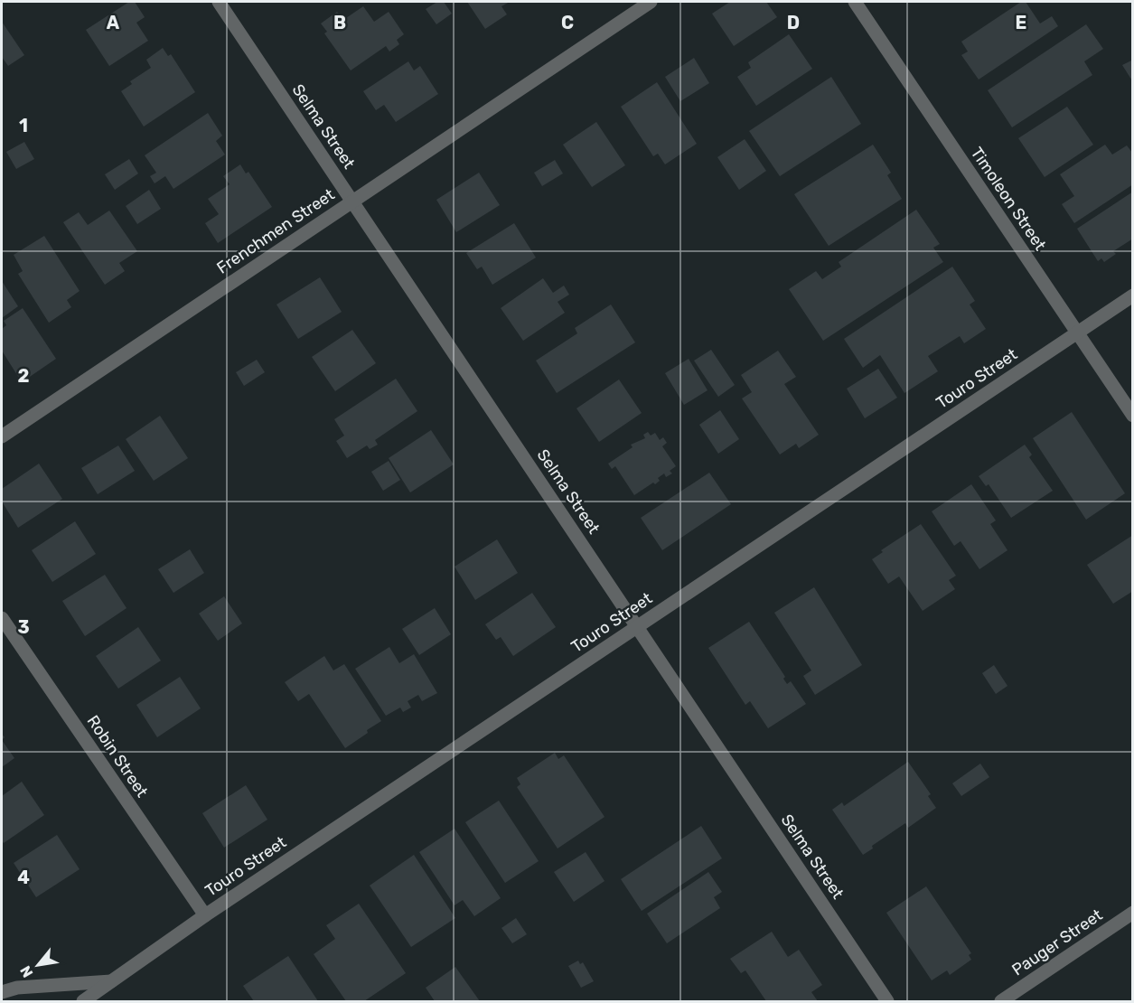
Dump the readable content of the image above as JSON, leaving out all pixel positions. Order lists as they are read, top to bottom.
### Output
{
  "streets": {
    "street": [
      "Selma Street",
      "Timoleon Street",
      "Frenchmen Street",
      "Touro Street",
      "Robin Street",
      "Pauger Street"
    ]
  },
  "crossings": [
    ["Selma Street", "Frenchmen Street"],
    ["Selma Street", "Touro Street"],
    ["Timoleon Street", "Touro Street"],
    ["Touro Street", "Robin Street"]
  ],
  "north": "bottom left",
  "grid": {
    "columns": [
      "A",
      "B",
      "C",
      "D",
      "E"
    ],
    "rows": [
      "1",
      "2",
      "3",
      "4"
    ]
  }
}
